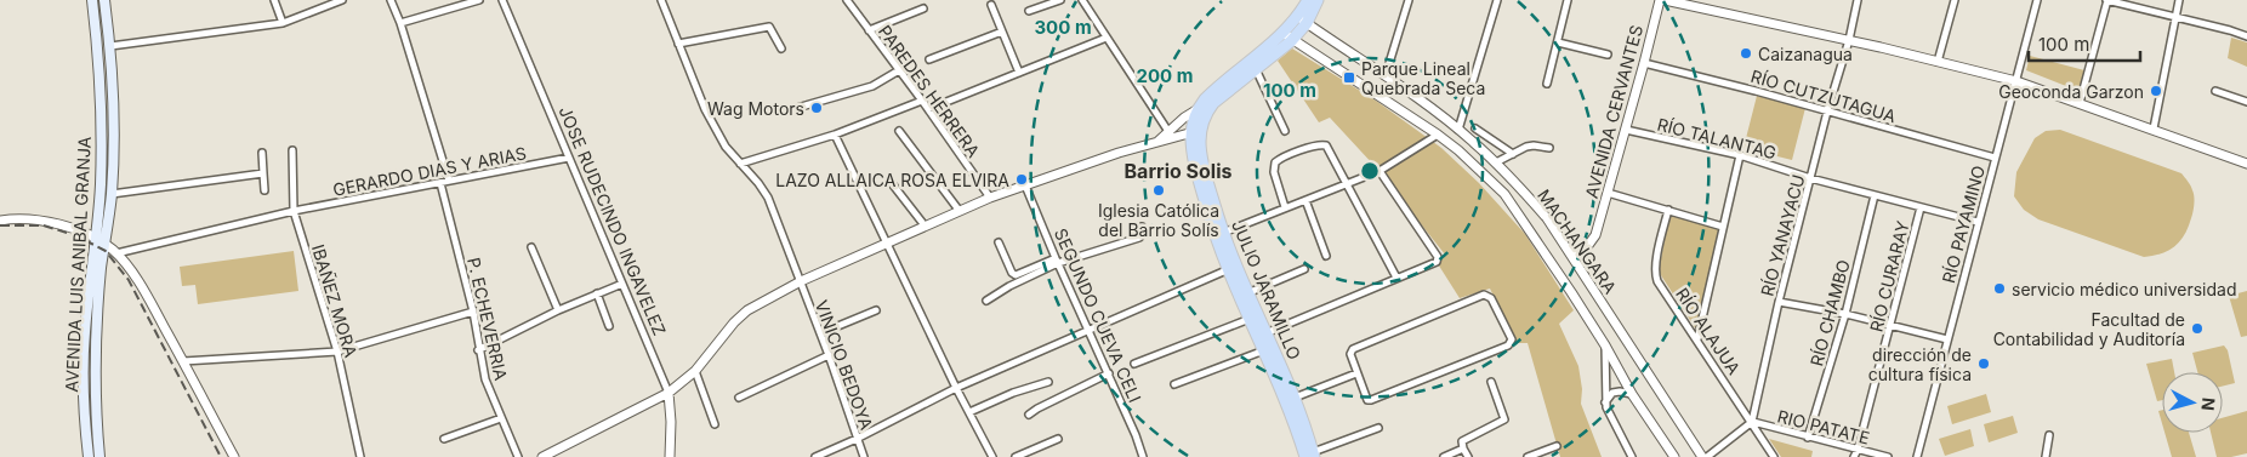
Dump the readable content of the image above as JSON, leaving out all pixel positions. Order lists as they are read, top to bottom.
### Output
{
  "streets": {
    "main road": ["AVENIDA LUIS ANIBAL GRANJA", "JULIO JARAMILLO"],
    "street": [
      "PAREDES HERRERA",
      "RÍO CUTZUTAGUA",
      "AVENIDA CERVANTES",
      "RÍO TALANTAG",
      "GERARDO DIAS Y ARIAS",
      "JOSE RUDECINDO INGAVELEZ",
      "RÍO PAYAMINO",
      "RÍO YANAYACU",
      "MACHANGARA",
      "RÍO CURARAY",
      "IBAÑEZ MORA",
      "RÍO CHAMBO",
      "SEGUNDO CUEVA CELI",
      "P. ECHEVERRIA",
      "RÍO ALAJUA",
      "VINICIO BEDOYA",
      "RIO PATATE"
    ]
  },
  "crossings": [
    ["RÍO CUTZUTAGUA", "AVENIDA CERVANTES"],
    ["RÍO CUTZUTAGUA", "RÍO PAYAMINO"],
    ["RÍO CUTZUTAGUA", "RÍO YANAYACU"],
    ["AVENIDA CERVANTES", "RÍO TALANTAG"],
    ["AVENIDA CERVANTES", "MACHANGARA"],
    ["RÍO TALANTAG", "RÍO PAYAMINO"],
    ["RÍO TALANTAG", "RÍO YANAYACU"],
    ["RÍO TALANTAG", "RÍO CURARAY"],
    ["RÍO TALANTAG", "RÍO CHAMBO"],
    ["GERARDO DIAS Y ARIAS", "JOSE RUDECINDO INGAVELEZ"],
    ["GERARDO DIAS Y ARIAS", "IBAÑEZ MORA"],
    ["GERARDO DIAS Y ARIAS", "P. ECHEVERRIA"],
    ["RÍO YANAYACU", "RÍO ALAJUA"],
    ["RÍO YANAYACU", "RIO PATATE"],
    ["MACHANGARA", "JULIO JARAMILLO"],
    ["RÍO CURARAY", "RIO PATATE"],
    ["RÍO CHAMBO", "RIO PATATE"],
    ["RÍO ALAJUA", "RIO PATATE"]
  ],
  "districts": ["Barrio Solis"],
  "places": {
    "other": [
      "Caizanagua",
      "Geoconda Garzon",
      "Wag Motors",
      "LAZO ALLAICA ROSA ELVIRA",
      "Iglesia Católica del Barrio Solís",
      "servicio médico universidad",
      "Facultad de Contabilidad y Auditoría",
      "dirección de cultura física"
    ],
    "transit": ["Parque Lineal Quebrada Seca"]
  },
  "scale_bar": "100 m",
  "north": "right",
  "rings": ["300 m", "200 m", "100 m"]
}
